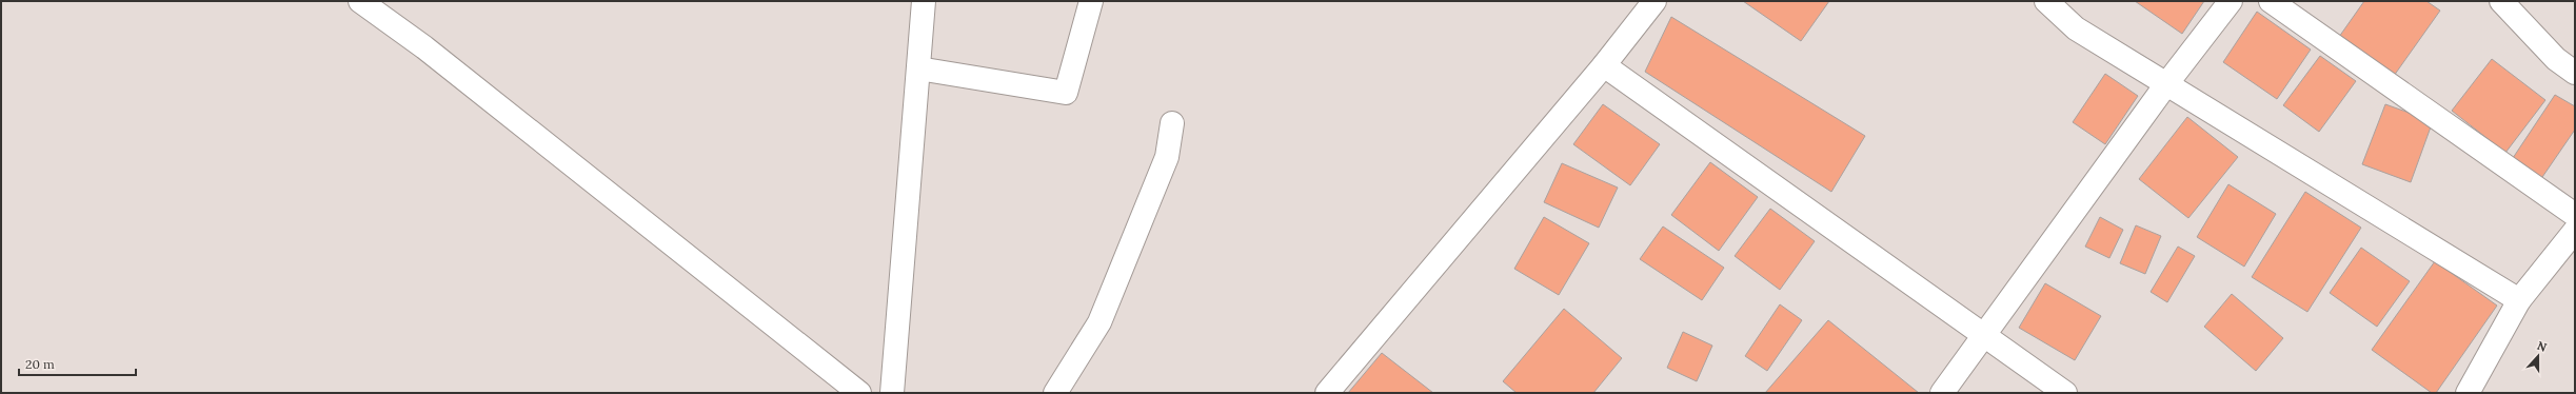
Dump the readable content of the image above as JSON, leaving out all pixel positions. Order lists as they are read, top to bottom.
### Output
{
  "scale_bar": "20 m",
  "north": "top"
}
